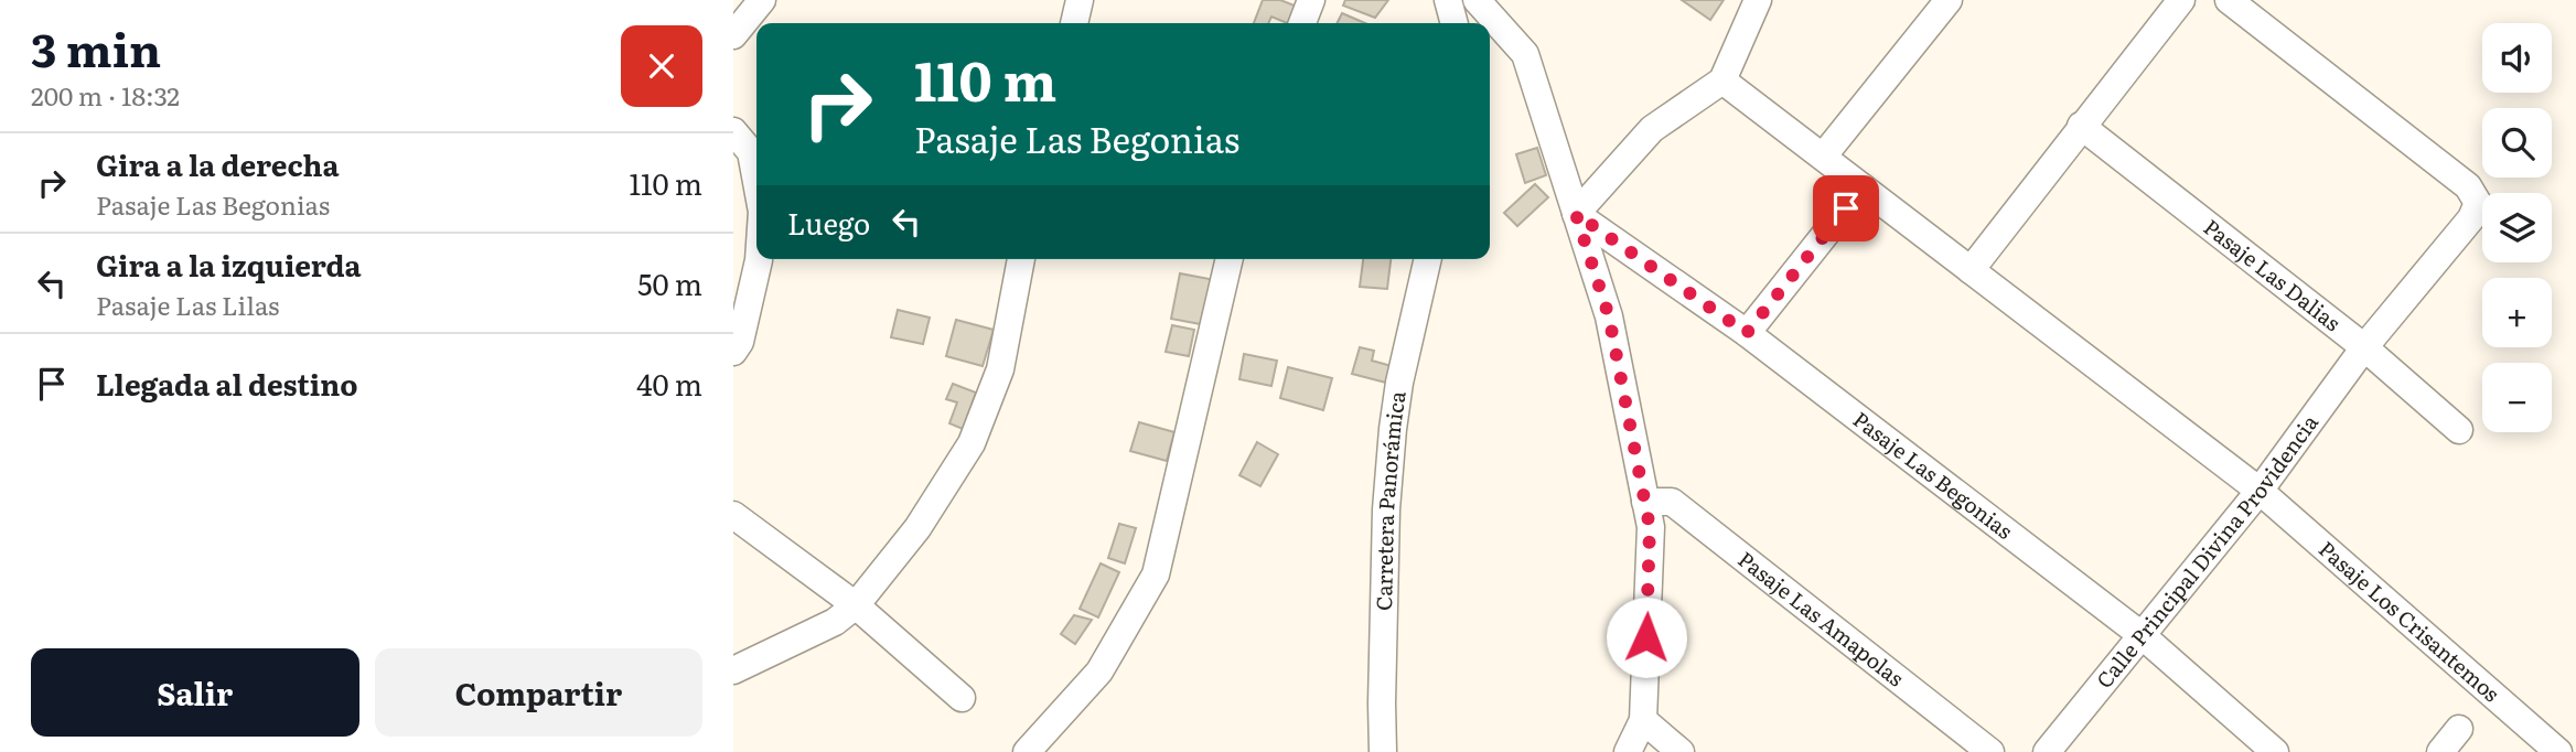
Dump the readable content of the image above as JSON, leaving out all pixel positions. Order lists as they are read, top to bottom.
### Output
{
  "streets": {
    "street": [
      "Pasaje Las Dalias",
      "Pasaje Las Begonias",
      "Carretera Panorámica",
      "Calle Principal Divina Providencia",
      "Pasaje Las Amapolas",
      "Pasaje Los Crisantemos"
    ]
  },
  "crossings": [
    ["Pasaje Las Dalias", "Calle Principal Divina Providencia"],
    ["Pasaje Las Begonias", "Calle Principal Divina Providencia"],
    ["Calle Principal Divina Providencia", "Pasaje Los Crisantemos"]
  ],
  "page": {
    "heading": ["3 min", "200 m · 18:32"],
    "map_buttons": ["+", "−"],
    "turn": ["110 m", "Pasaje Las Begonias"],
    "list": [
      {
        "name": "Gira a la derecha",
        "note": "Pasaje Las Begonias",
        "value": "110 m"
      },
      {
        "name": "Gira a la izquierda",
        "note": "Pasaje Las Lilas",
        "value": "50 m"
      },
      {
        "name": "Llegada al destino",
        "value": "40 m"
      }
    ],
    "then": "Luego",
    "buttons": ["Salir", "Compartir"]
  }
}
